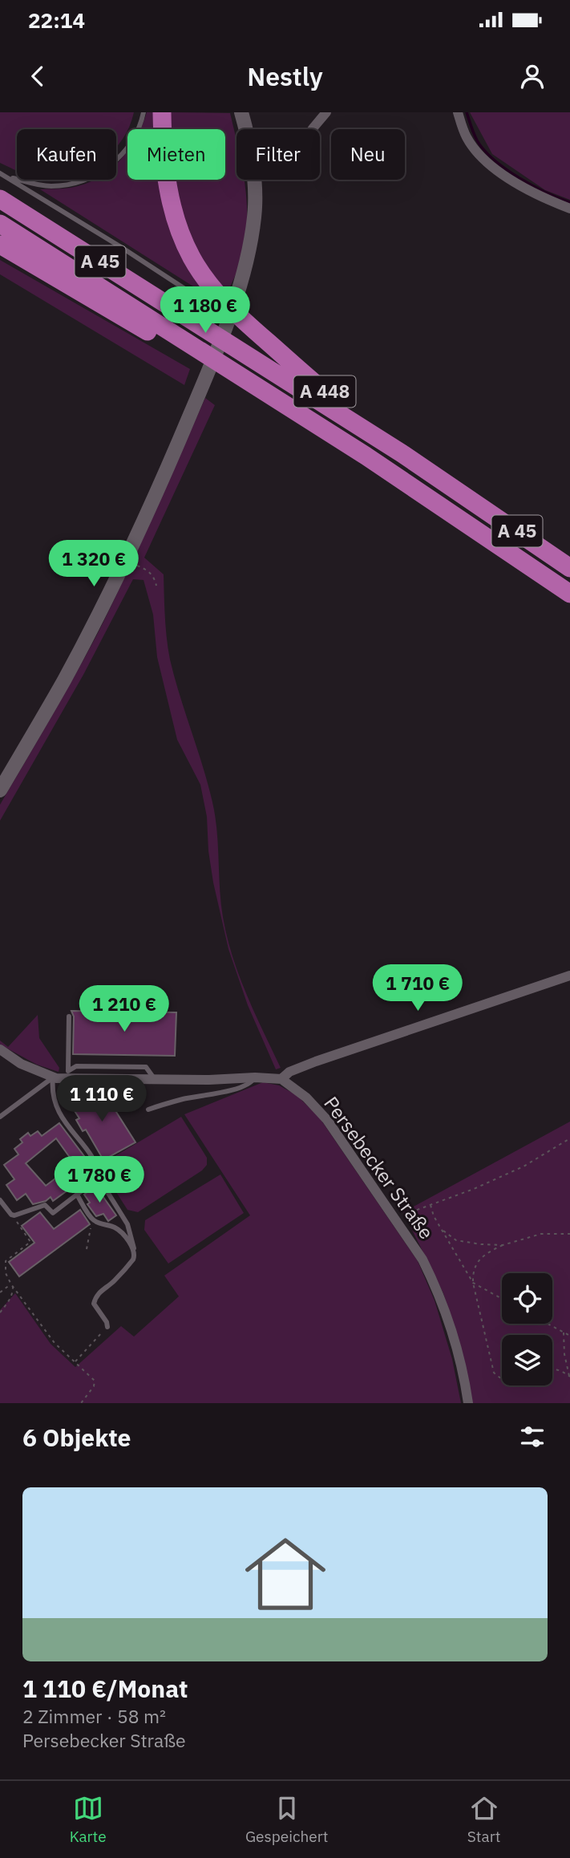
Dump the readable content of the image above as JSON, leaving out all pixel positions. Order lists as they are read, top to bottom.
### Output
{
  "streets": {
    "highway": ["A 45", "A 448"],
    "street": ["Persebecker Straße"]
  },
  "crossings": [
    ["A 45", "A 448"]
  ],
  "page": {
    "status": "22:14",
    "header": "Nestly",
    "chip": [
      "Kaufen",
      "Mieten",
      "Filter",
      "Neu"
    ],
    "price": [
      "1 180 €",
      "1 320 €",
      "1 710 €",
      "1 210 €",
      "1 110 €",
      "1 780 €"
    ],
    "heading": "6 Objekte",
    "list": [
      {
        "name": "1 110 €/Monat",
        "note": "2 Zimmer · 58 m² · Persebecker Straße"
      }
    ],
    "tabs": ["Karte", "Gespeichert", "Start"]
  }
}
